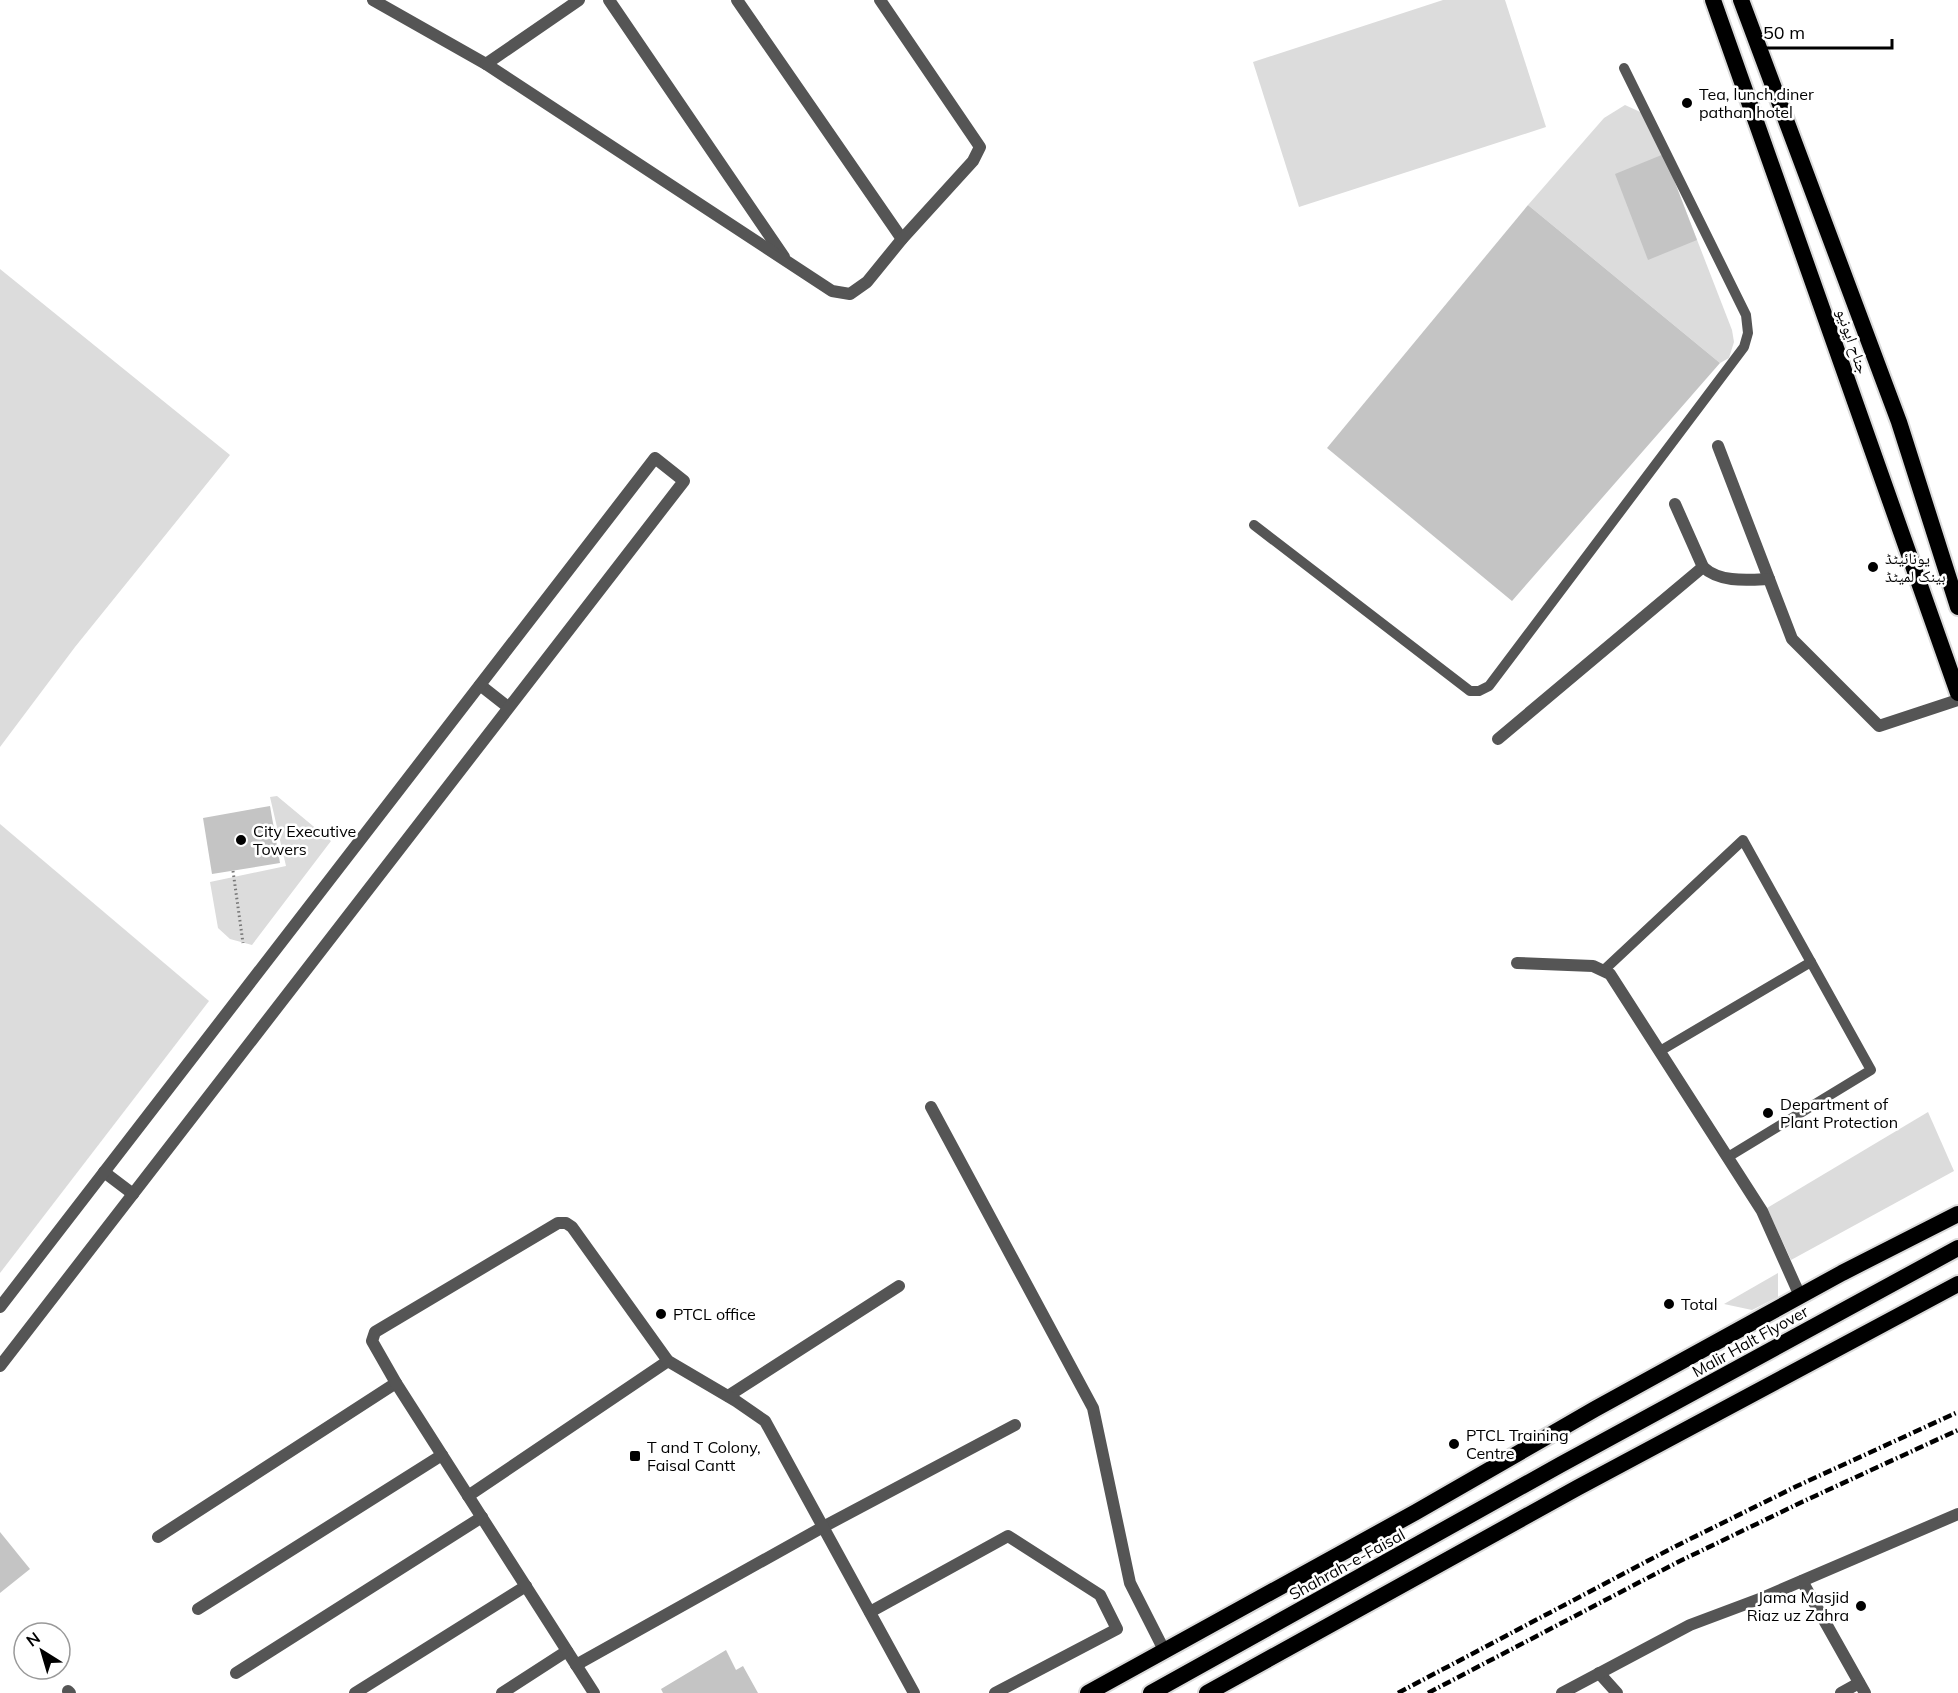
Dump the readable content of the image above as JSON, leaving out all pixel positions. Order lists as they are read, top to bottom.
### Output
{
  "streets": {
    "highway": ["جناح ایونیو", "Malir Halt Flyover", "Shahrah-e-Faisal"]
  },
  "crossings": [
    ["Malir Halt Flyover", "Shahrah-e-Faisal"]
  ],
  "places": {
    "other": [
      "Tea, lunch,diner pathan hotel",
      "یونائیٹڈ بینک لمیٹڈ",
      "City Executive Towers",
      "Department of Plant Protection",
      "Total",
      "PTCL office",
      "PTCL Training Centre",
      "Jama Masjid Riaz uz Zahra"
    ],
    "transit": ["T and T Colony, Faisal Cantt"]
  },
  "scale_bar": "50 m",
  "north": "top left"
}
